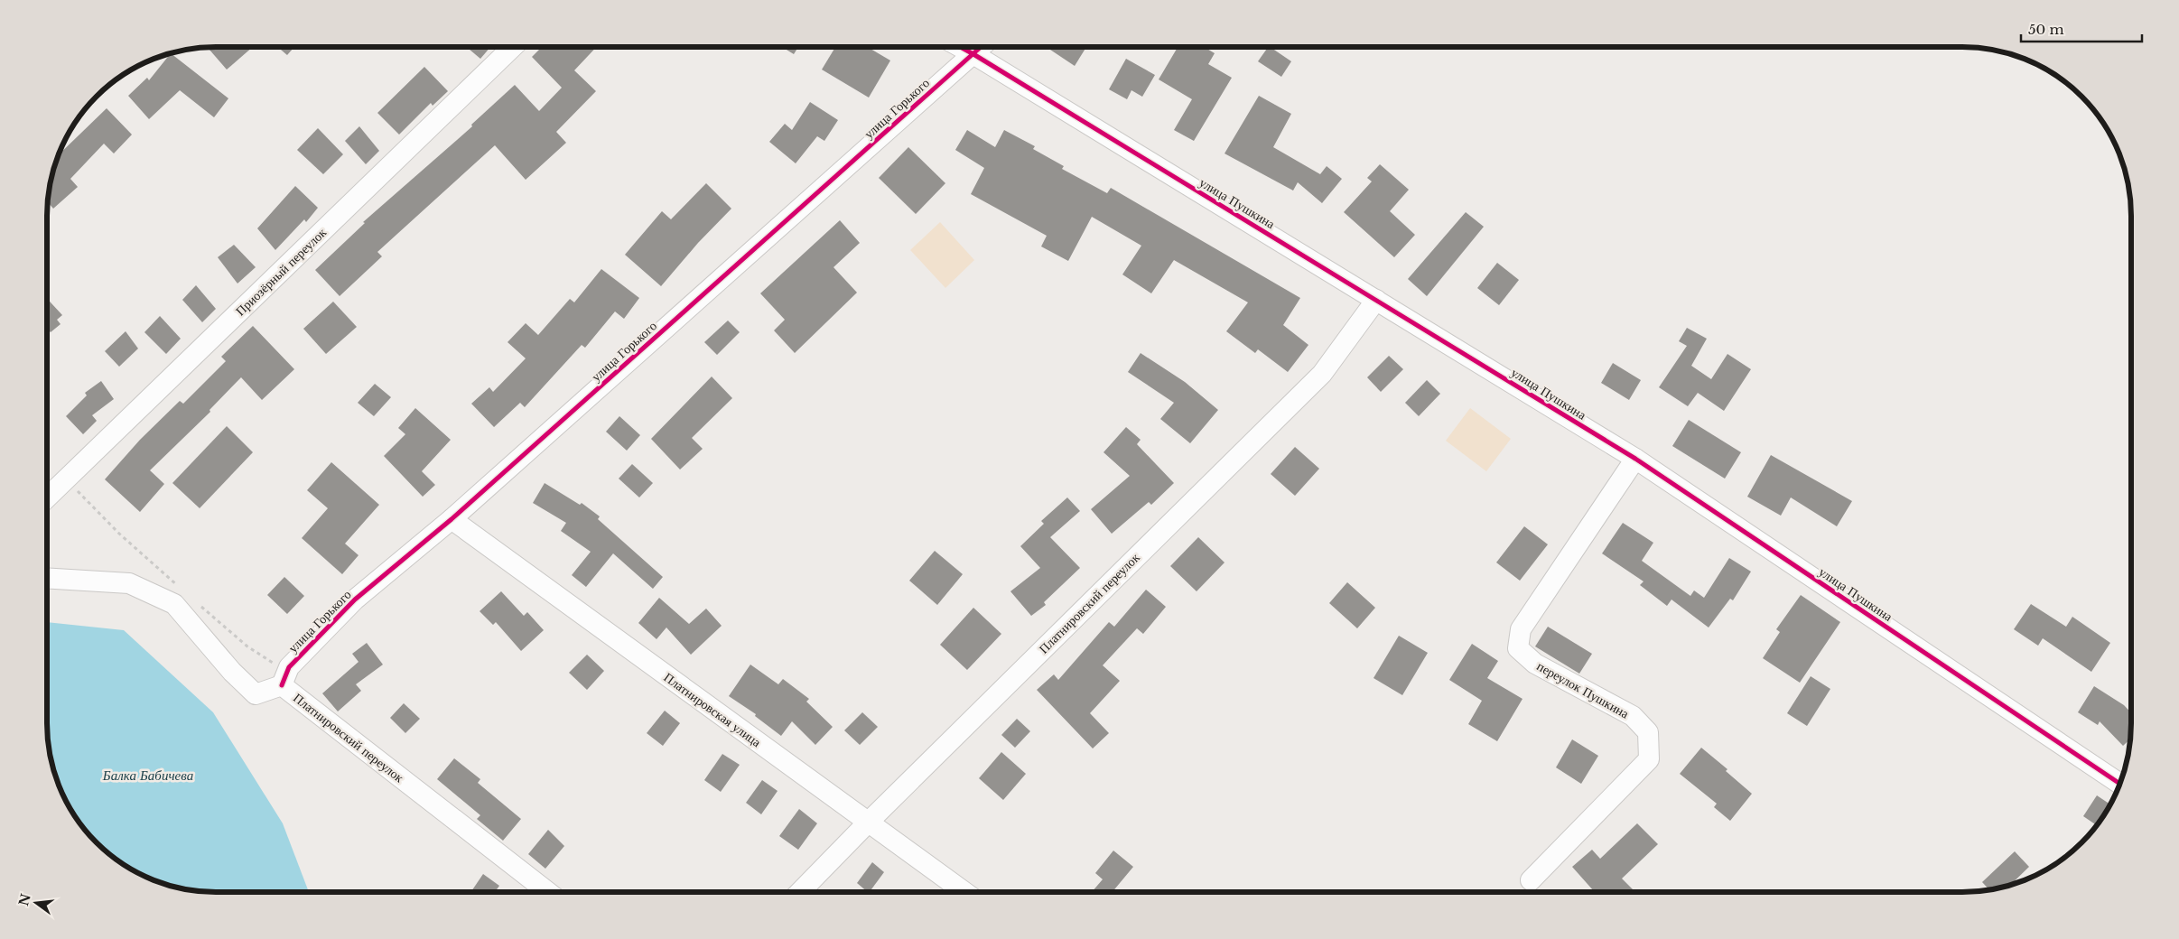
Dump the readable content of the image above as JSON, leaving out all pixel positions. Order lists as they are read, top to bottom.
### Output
{
  "streets": {
    "street": [
      "улица Горького",
      "улица Пушкина",
      "Приозёрный переулок",
      "Платнировский переулок",
      "переулок Пушкина",
      "Платнировская улица"
    ]
  },
  "crossings": [
    ["улица Горького", "улица Пушкина"],
    ["улица Горького", "Платнировский переулок"],
    ["улица Горького", "Платнировская улица"],
    ["улица Пушкина", "Платнировский переулок"],
    ["улица Пушкина", "переулок Пушкина"],
    ["Платнировский переулок", "Платнировская улица"]
  ],
  "water": ["Балка Бабичева"],
  "scale_bar": "50 m",
  "north": "left"
}
